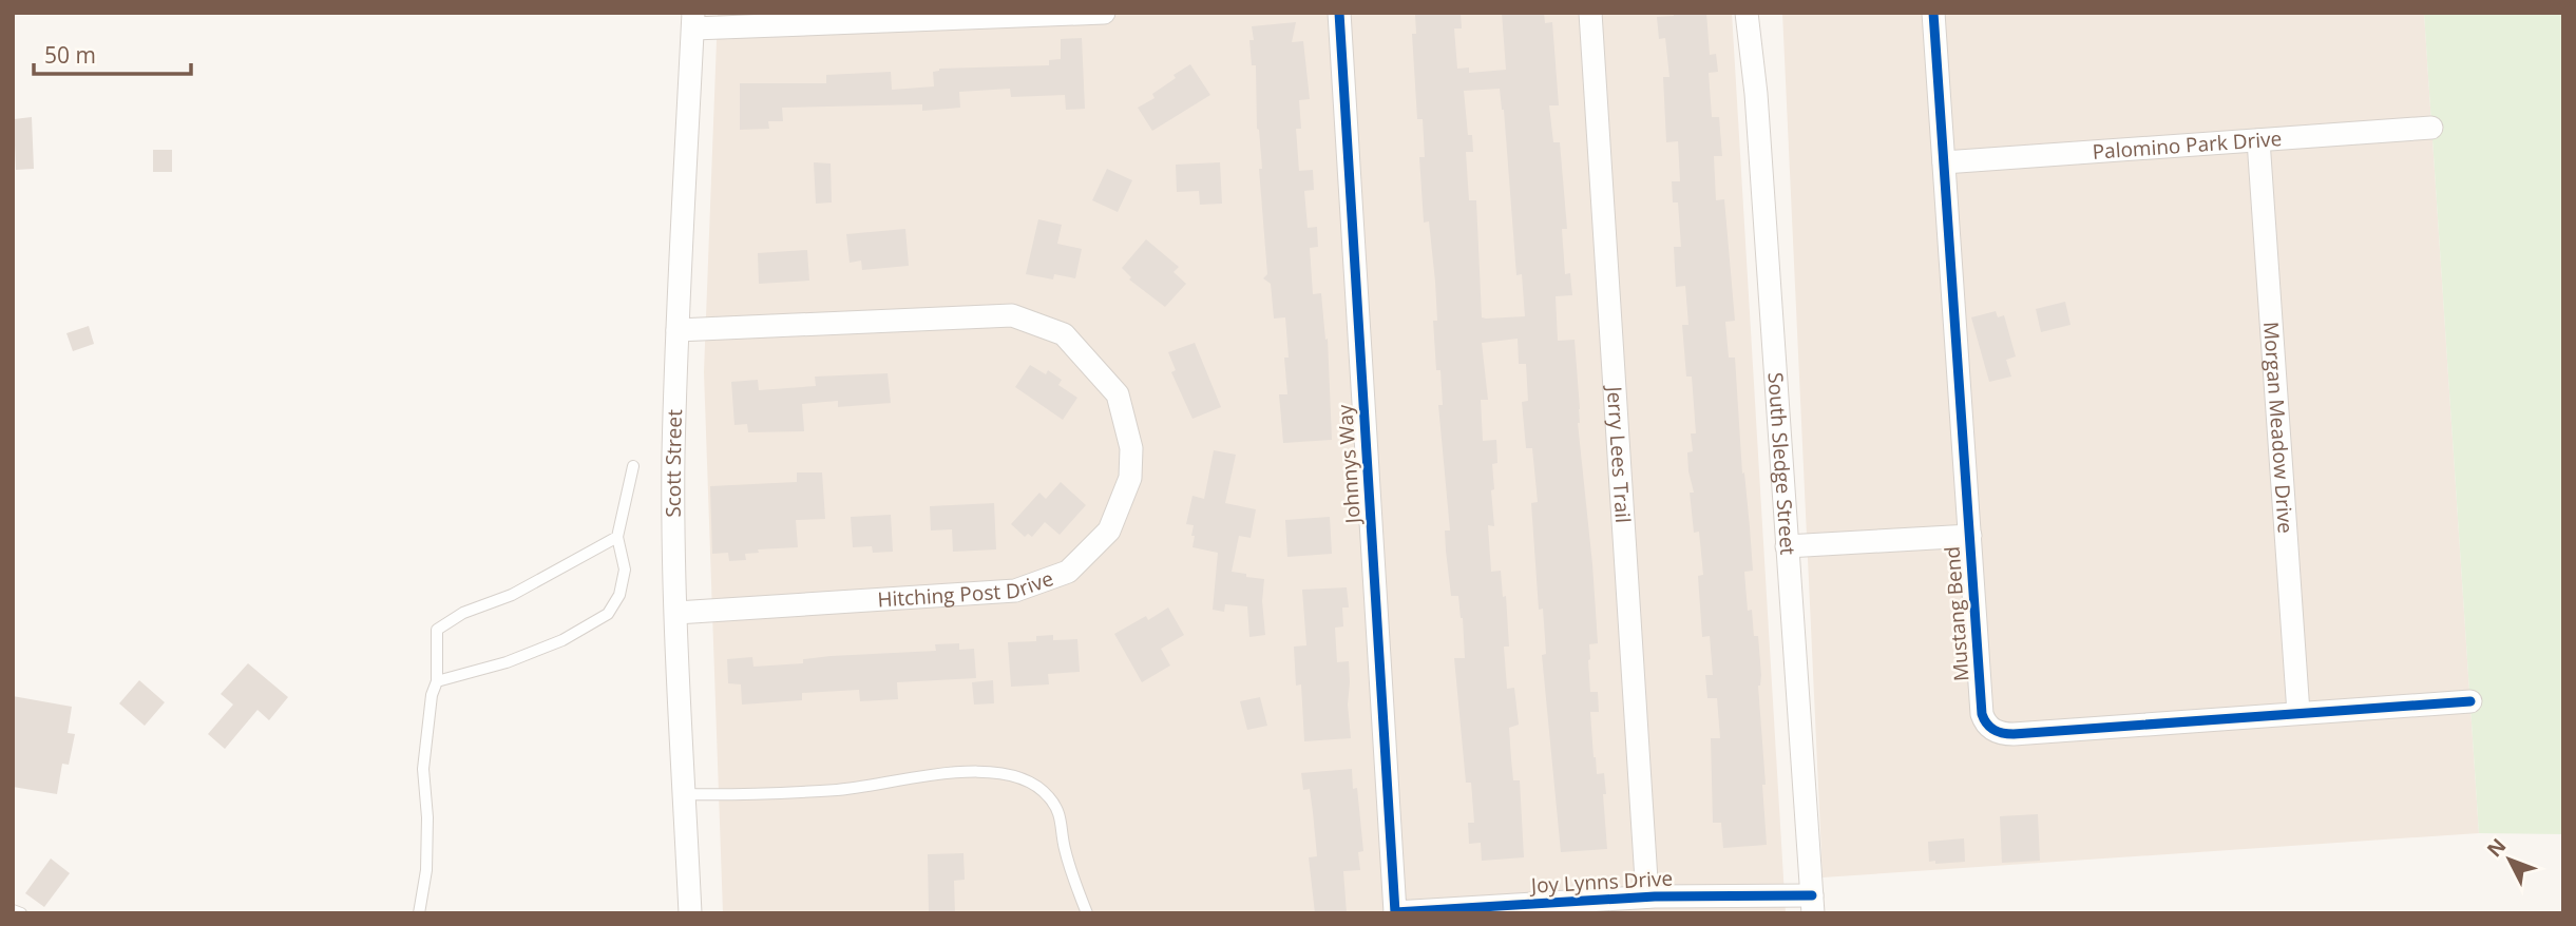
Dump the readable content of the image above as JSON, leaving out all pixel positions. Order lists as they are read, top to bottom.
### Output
{
  "streets": {
    "street": [
      "Palomino Park Drive",
      "Morgan Meadow Drive",
      "Jerry Lees Trail",
      "Scott Street",
      "South Sledge Street",
      "Johnnys Way",
      "Hitching Post Drive",
      "Mustang Bend",
      "Joy Lynns Drive"
    ]
  },
  "crossings": [
    ["Palomino Park Drive", "Morgan Meadow Drive"],
    ["Palomino Park Drive", "Mustang Bend"],
    ["Morgan Meadow Drive", "Mustang Bend"],
    ["Jerry Lees Trail", "Joy Lynns Drive"],
    ["Scott Street", "Hitching Post Drive"],
    ["South Sledge Street", "Joy Lynns Drive"],
    ["Johnnys Way", "Joy Lynns Drive"]
  ],
  "scale_bar": "50 m",
  "north": "top left"
}
